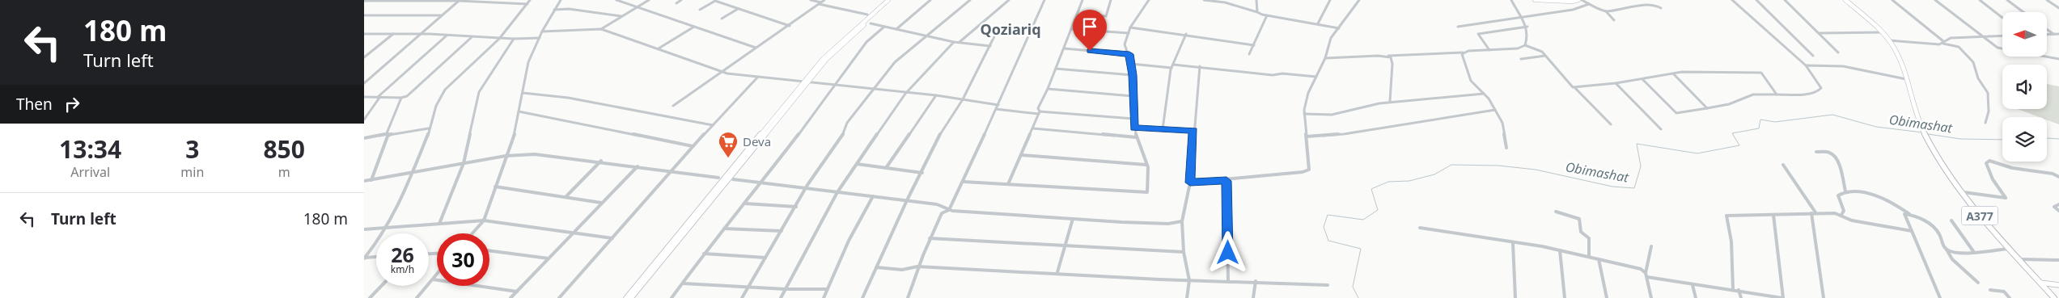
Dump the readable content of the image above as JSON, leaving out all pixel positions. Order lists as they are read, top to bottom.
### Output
{
  "streets": {
    "main road": ["A377"]
  },
  "districts": ["Qoziariq"],
  "water": ["Obimashat"],
  "places": {
    "supermarket": ["Deva"]
  },
  "north": "left",
  "page": {
    "turn": ["180 m", "Turn left"],
    "then": "Then",
    "eta": [
      "13:34",
      "Arrival",
      "3",
      "min",
      "850",
      "m"
    ],
    "list": [
      {
        "name": "Turn left",
        "value": "180 m"
      }
    ],
    "speed": "26 km/h",
    "limit": "30"
  }
}
